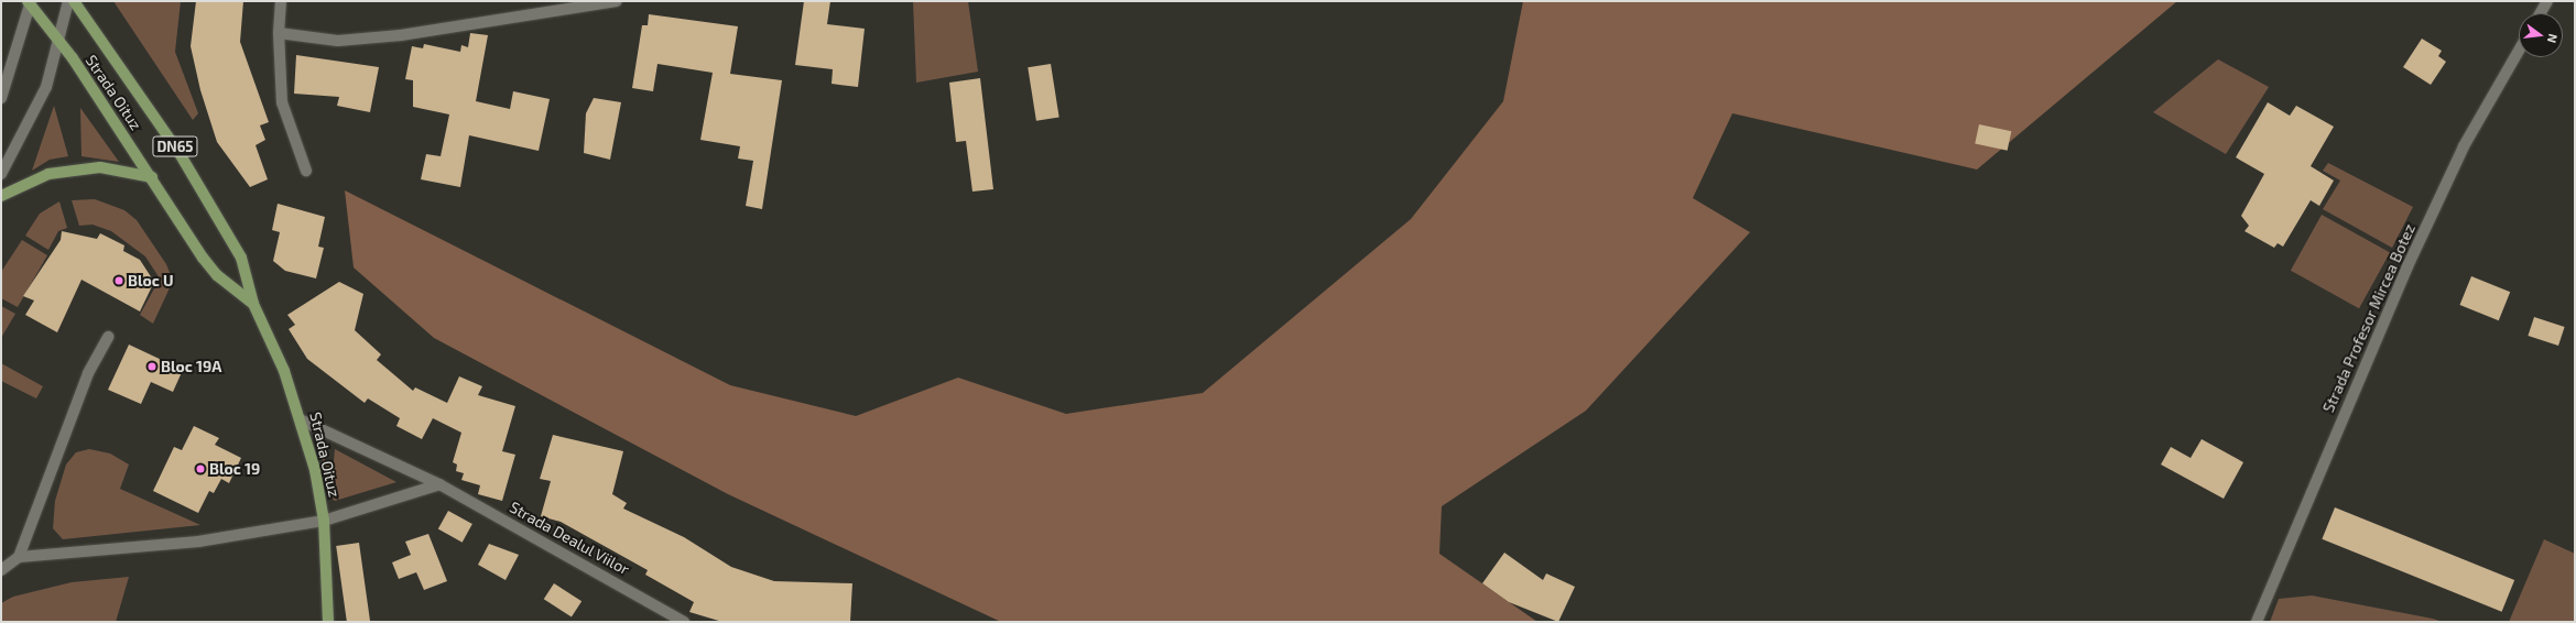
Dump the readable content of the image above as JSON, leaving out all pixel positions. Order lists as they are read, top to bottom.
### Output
{
  "streets": {
    "main road": ["Strada Oituz", "DN65"],
    "street": ["Strada Profesor Mircea Botez", "Strada Dealul Viilor"]
  },
  "crossings": [
    ["Strada Oituz", "Strada Dealul Viilor"]
  ],
  "places": ["Bloc U", "Bloc 19A", "Bloc 19"],
  "north": "right"
}
